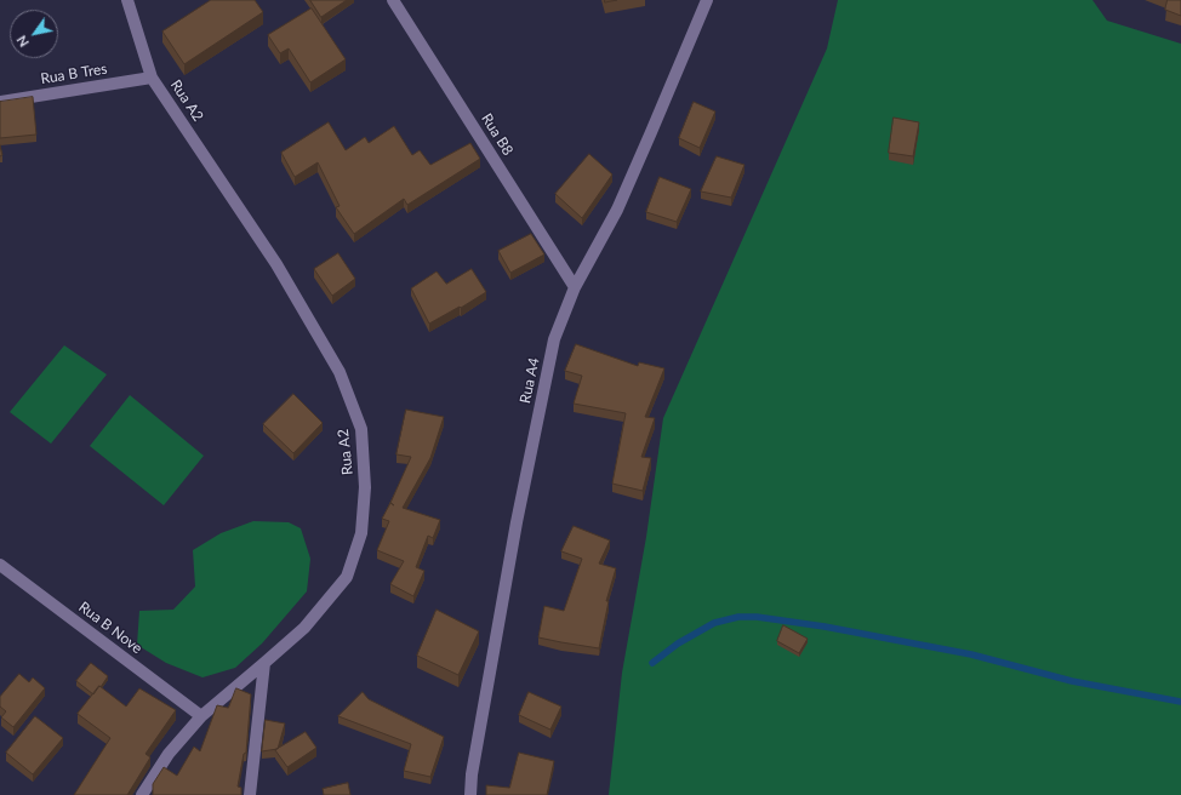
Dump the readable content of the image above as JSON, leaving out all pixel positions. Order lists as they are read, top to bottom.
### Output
{
  "streets": {
    "street": [
      "Rua B Tres",
      "Rua A2",
      "Rua B8",
      "Rua A4",
      "Rua B Nove"
    ]
  },
  "crossings": [
    ["Rua B Tres", "Rua A2"],
    ["Rua A2", "Rua B Nove"],
    ["Rua B8", "Rua A4"]
  ],
  "north": "bottom left"
}
